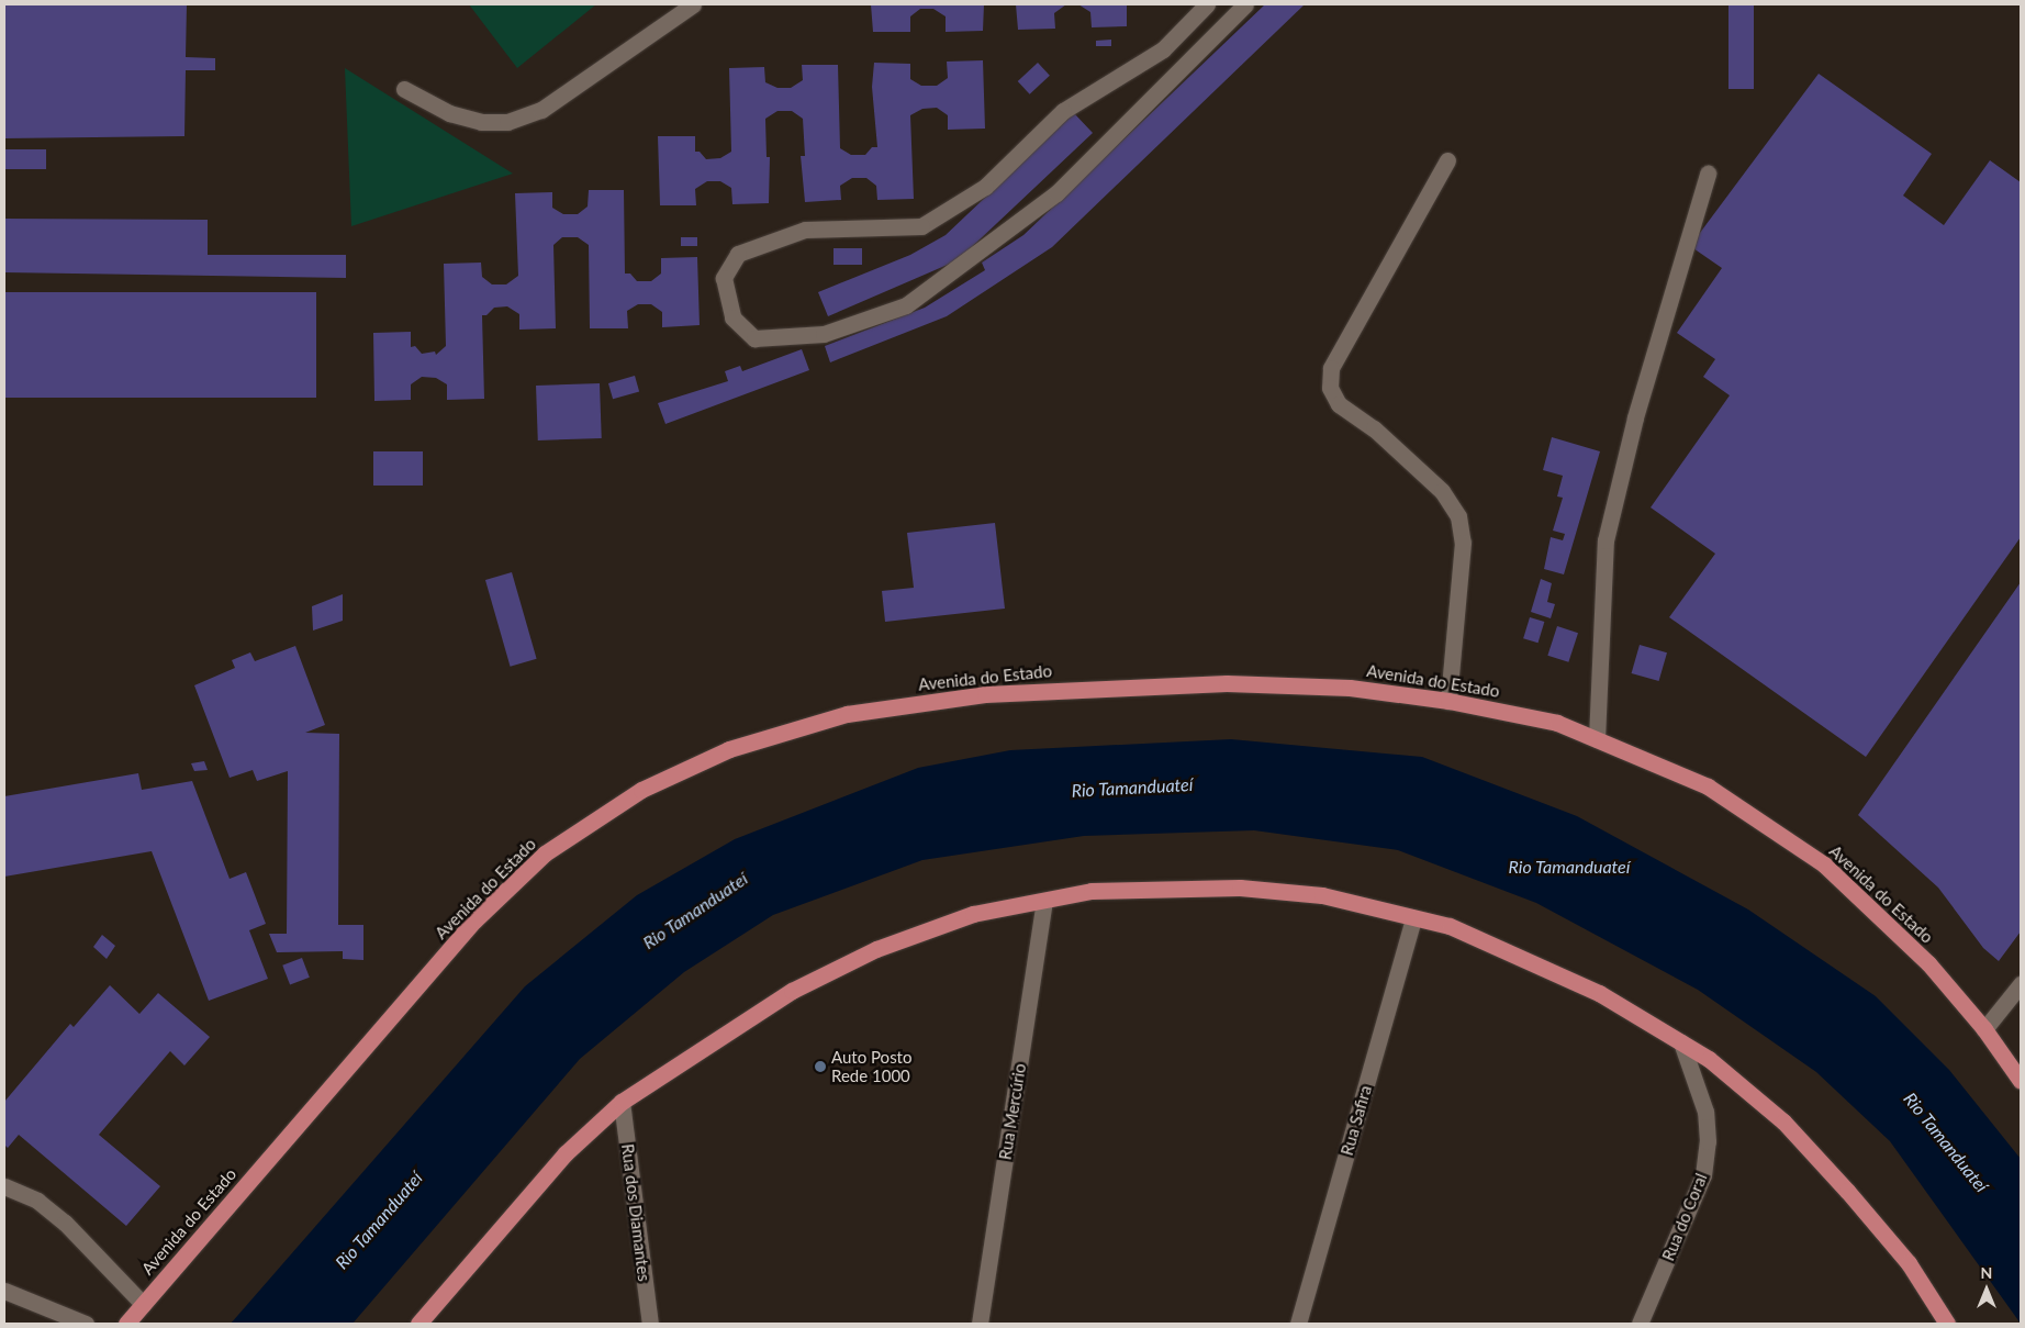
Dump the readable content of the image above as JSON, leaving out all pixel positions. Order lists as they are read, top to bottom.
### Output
{
  "streets": {
    "highway": ["Avenida do Estado"],
    "street": [
      "Rua Mercúrio",
      "Rua Safira",
      "Rua dos Diamantes",
      "Rua do Coral"
    ]
  },
  "water": ["Rio Tamanduateí"],
  "places": ["Auto Posto Rede 1000"],
  "north": "top"
}
